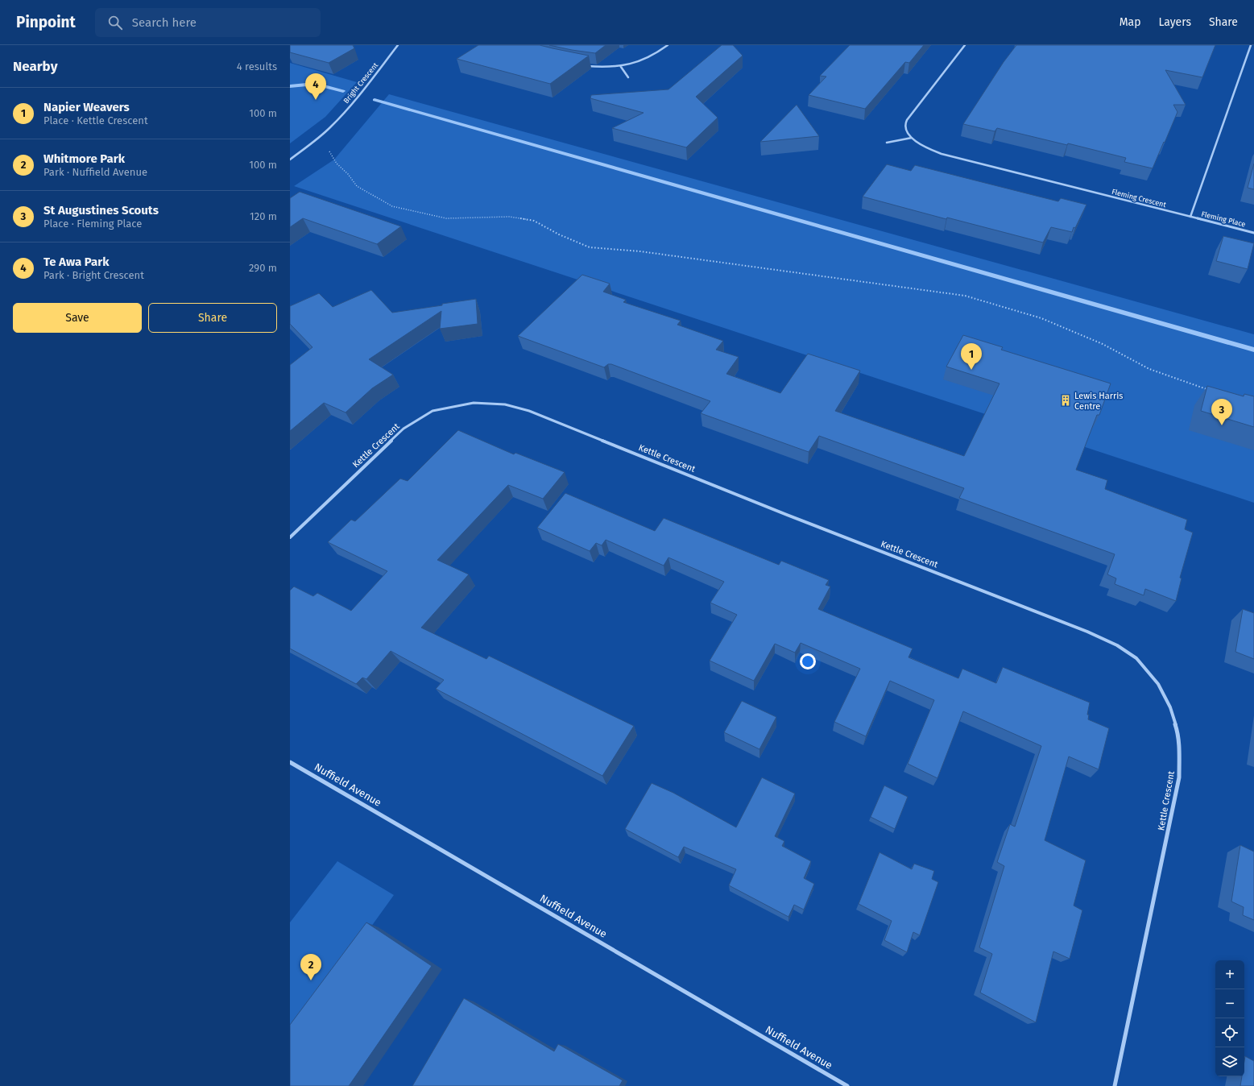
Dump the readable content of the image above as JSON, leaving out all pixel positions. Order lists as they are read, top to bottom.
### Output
{
  "streets": {
    "street": [
      "Bright Crescent",
      "Fleming Crescent",
      "Fleming Place",
      "Kettle Crescent",
      "Nuffield Avenue"
    ]
  },
  "crossings": [
    ["Fleming Crescent", "Fleming Place"]
  ],
  "places": {
    "building": ["Lewis Harris Centre"]
  },
  "page": {
    "header": "Pinpoint",
    "search": "Search here",
    "nav": ["Map", "Layers", "Share"],
    "heading": ["Nearby", "4 results"],
    "pins": [
      "4",
      "1",
      "3",
      "2"
    ],
    "list": [
      {
        "mark": "1",
        "name": "Napier Weavers",
        "note": "Place · Kettle Crescent",
        "value": "100 m"
      },
      {
        "mark": "2",
        "name": "Whitmore Park",
        "note": "Park · Nuffield Avenue",
        "value": "100 m"
      },
      {
        "mark": "3",
        "name": "St Augustines Scouts",
        "note": "Place · Fleming Place",
        "value": "120 m"
      },
      {
        "mark": "4",
        "name": "Te Awa Park",
        "note": "Park · Bright Crescent",
        "value": "290 m"
      }
    ],
    "buttons": ["Save", "Share"],
    "map_buttons": ["+", "−"]
  }
}
